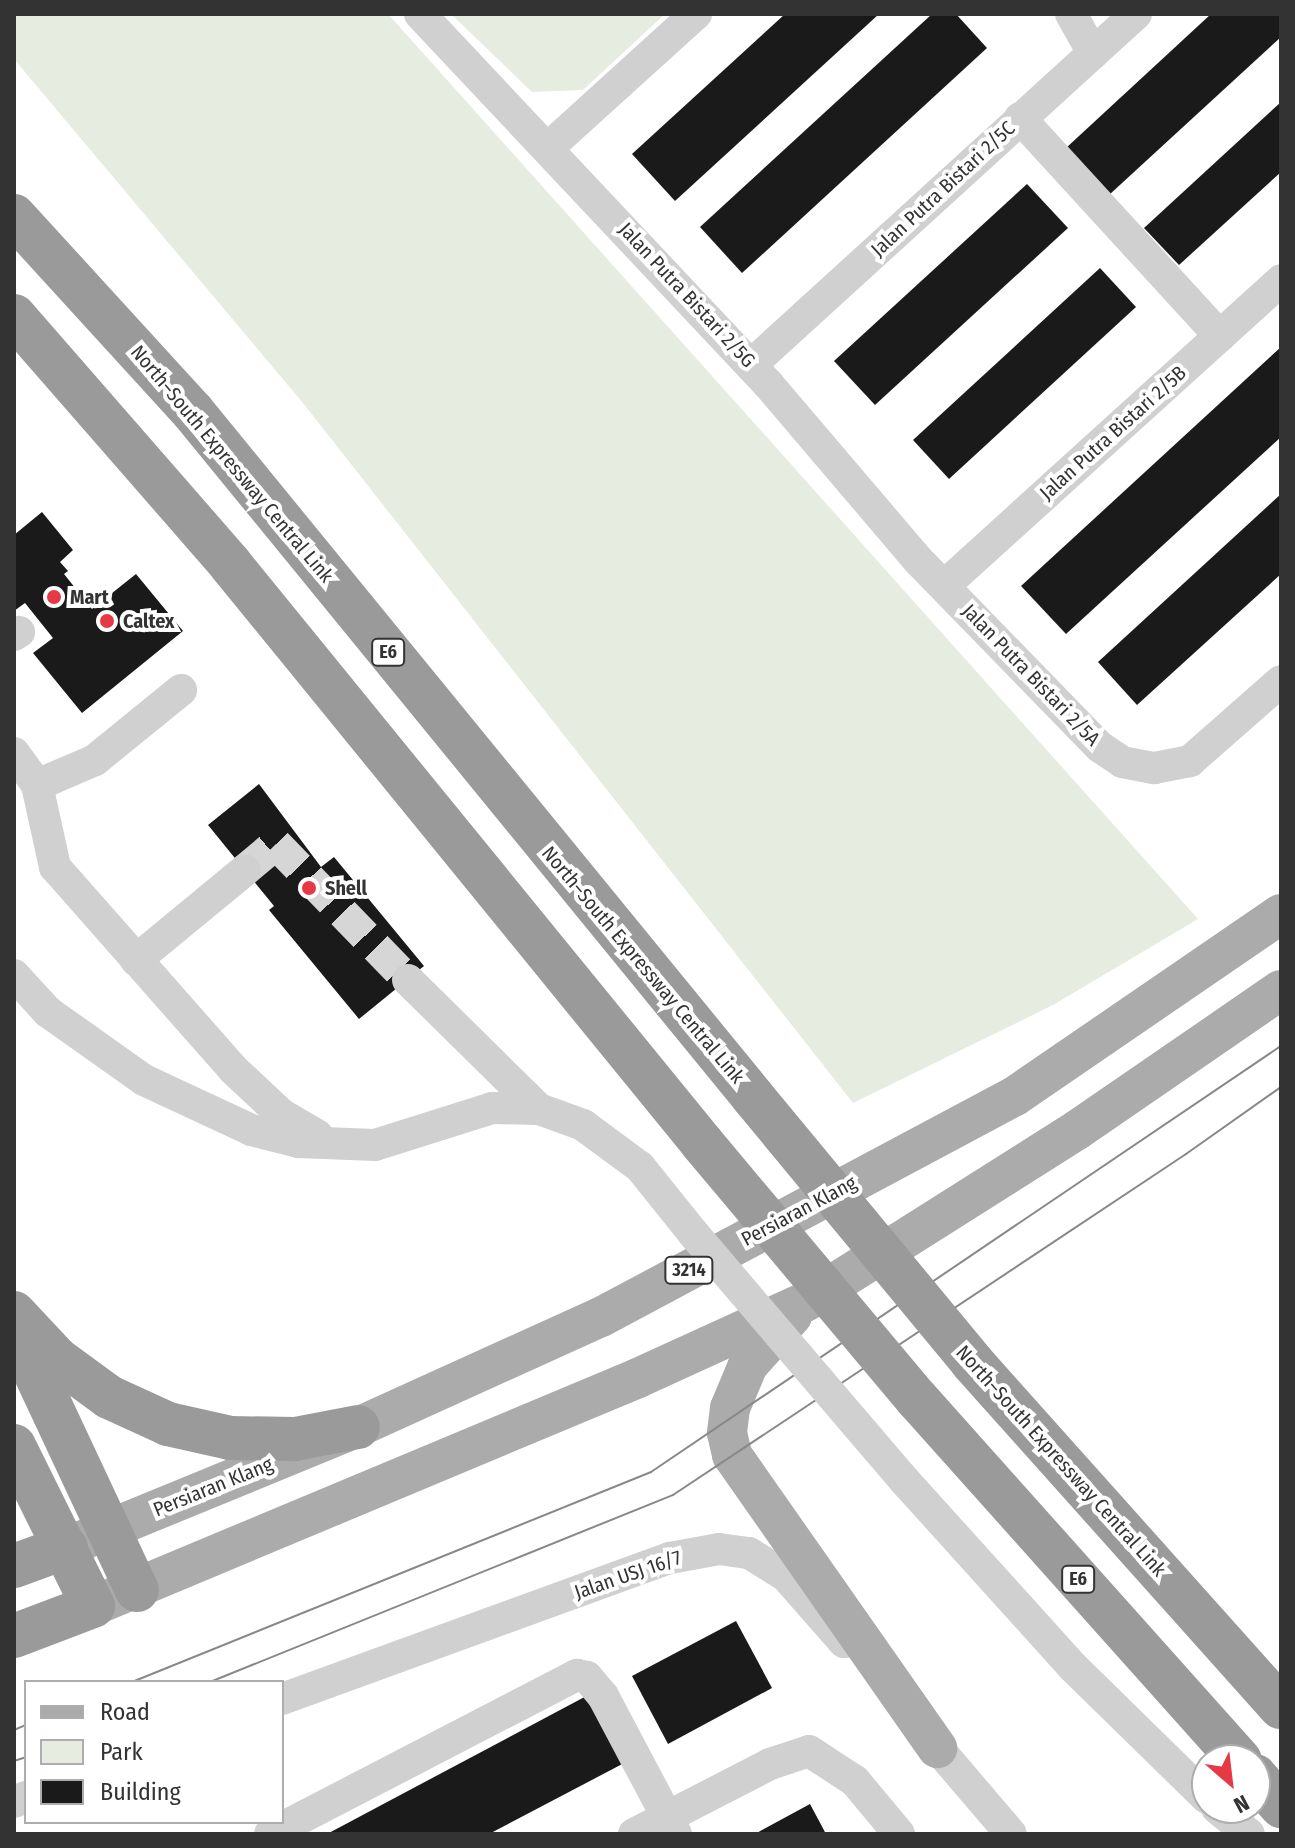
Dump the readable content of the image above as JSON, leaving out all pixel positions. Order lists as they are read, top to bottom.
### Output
{
  "streets": {
    "highway": ["North–South Expressway Central Link", "E6"],
    "main road": ["Persiaran Klang", "3214"],
    "street": [
      "Jalan Putra Bistari 2/5C",
      "Jalan Putra Bistari 2/5G",
      "Jalan Putra Bistari 2/5B",
      "Jalan Putra Bistari 2/5A",
      "Jalan USJ 16/7"
    ]
  },
  "crossings": [
    ["Jalan Putra Bistari 2/5C", "Jalan Putra Bistari 2/5G"],
    ["Jalan Putra Bistari 2/5G", "Jalan Putra Bistari 2/5B"],
    ["Jalan Putra Bistari 2/5G", "Jalan Putra Bistari 2/5A"],
    ["Jalan Putra Bistari 2/5B", "Jalan Putra Bistari 2/5A"]
  ],
  "places": ["Mart", "Caltex", "Shell"],
  "legend": ["Road", "Park", "Building"],
  "north": "bottom right"
}
